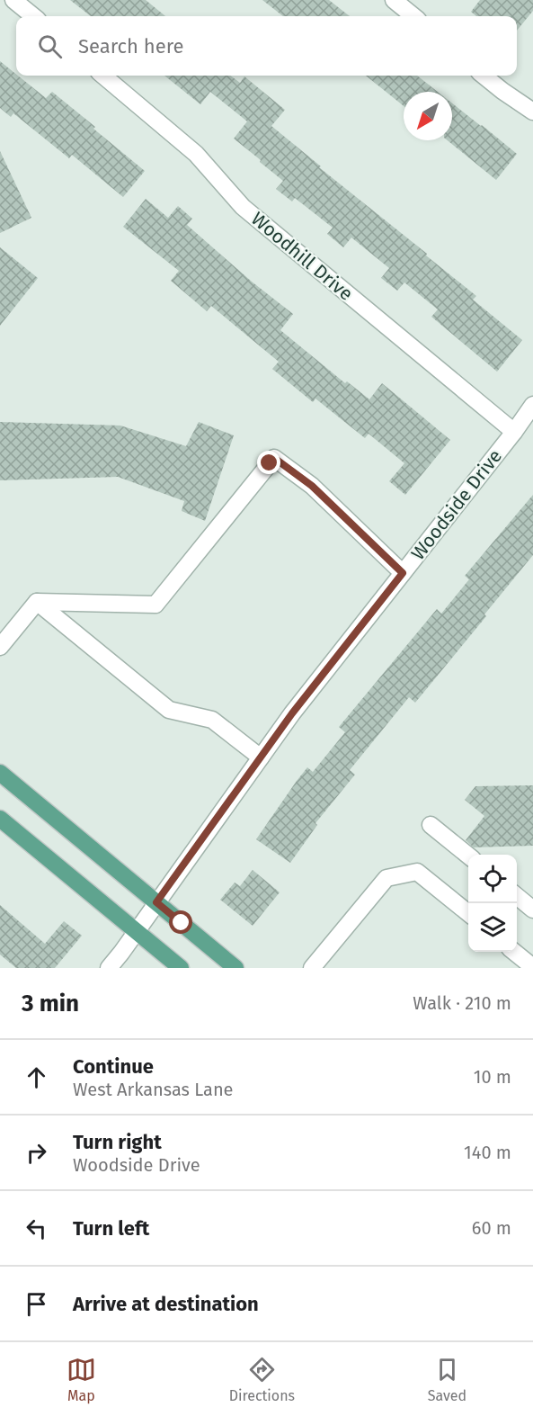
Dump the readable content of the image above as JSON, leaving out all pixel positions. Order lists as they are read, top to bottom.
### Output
{
  "streets": {
    "street": ["Woodhill Drive", "Woodside Drive"]
  },
  "crossings": [
    ["Woodhill Drive", "Woodside Drive"]
  ],
  "north": "bottom left",
  "page": {
    "search": "Search here",
    "heading": ["3 min", "Walk · 210 m"],
    "list": [
      ["Continue", "West Arkansas Lane", "10 m"],
      ["Turn right", "Woodside Drive", "140 m"],
      ["Turn left", "60 m"],
      "Arrive at destination"
    ],
    "nav": ["Map", "Directions", "Saved"]
  }
}
